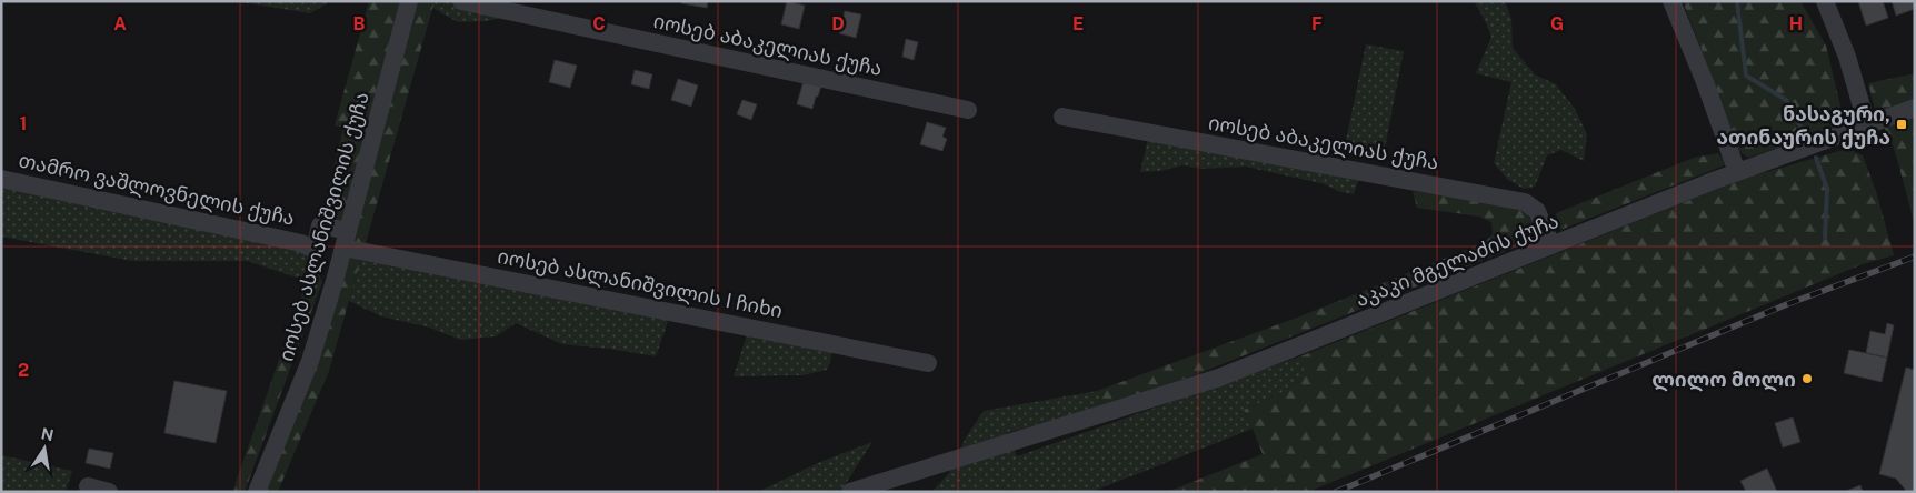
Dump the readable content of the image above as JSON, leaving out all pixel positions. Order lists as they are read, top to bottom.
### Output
{
  "streets": {
    "street": [
      "იოსებ აბაკელიას ქუჩა",
      "თამრო ვაშლოვნელის ქუჩა",
      "იოსებ ასლანიშვილის ქუჩა",
      "აკაკი მგელაძის ქუჩა",
      "იოსებ ასლანიშვილის I ჩიხი"
    ]
  },
  "crossings": [
    ["იოსებ აბაკელიას ქუჩა", "აკაკი მგელაძის ქუჩა"],
    ["თამრო ვაშლოვნელის ქუჩა", "იოსებ ასლანიშვილის ქუჩა"],
    ["თამრო ვაშლოვნელის ქუჩა", "იოსებ ასლანიშვილის I ჩიხი"],
    ["იოსებ ასლანიშვილის ქუჩა", "იოსებ ასლანიშვილის I ჩიხი"]
  ],
  "places": {
    "transit": ["ნასაგური, ათინაურის ქუჩა"],
    "other": ["ლილო მოლი"]
  },
  "north": "top",
  "grid": {
    "columns": [
      "A",
      "B",
      "C",
      "D",
      "E",
      "F",
      "G",
      "H"
    ],
    "rows": ["1", "2"]
  }
}
